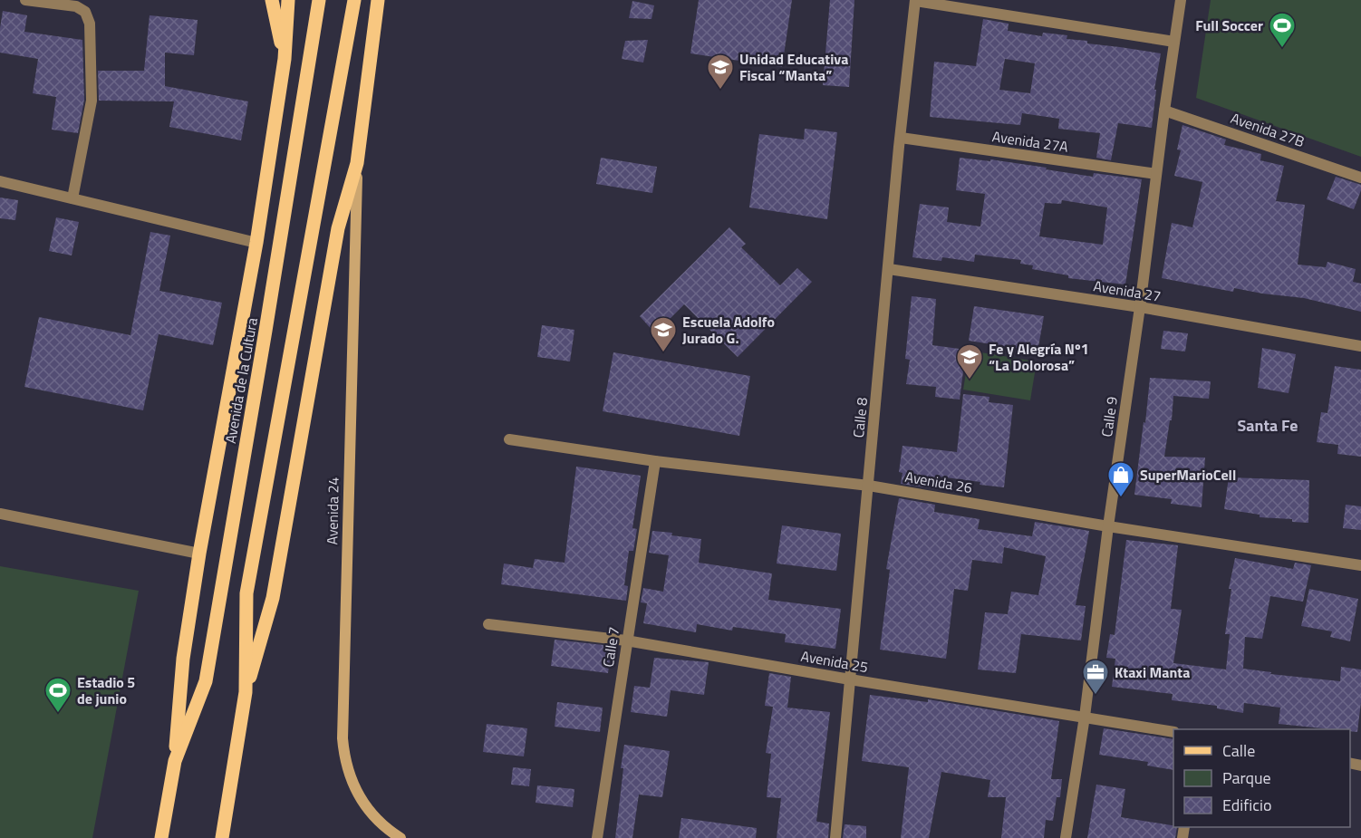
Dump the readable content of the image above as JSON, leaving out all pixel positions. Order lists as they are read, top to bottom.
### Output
{
  "streets": {
    "main road": ["Avenida de la Cultura", "Avenida 24"],
    "street": [
      "Avenida 27B",
      "Avenida 27A",
      "Avenida 27",
      "Calle 9",
      "Calle 8",
      "Avenida 26",
      "Calle 7",
      "Avenida 25"
    ]
  },
  "crossings": [
    ["Avenida 27B", "Calle 9"],
    ["Avenida 27A", "Calle 9"],
    ["Avenida 27A", "Calle 8"],
    ["Avenida 27", "Calle 9"],
    ["Avenida 27", "Calle 8"],
    ["Calle 9", "Avenida 26"],
    ["Calle 9", "Avenida 25"],
    ["Calle 8", "Avenida 26"],
    ["Calle 8", "Avenida 25"],
    ["Avenida 26", "Calle 7"],
    ["Calle 7", "Avenida 25"]
  ],
  "districts": ["Santa Fe"],
  "places": {
    "sports": ["Full Soccer", "Estadio 5 de junio"],
    "school or university": ["Unidad Educativa Fiscal “Manta”", "Escuela Adolfo Jurado G.", "Fe y Alegría Nº1 “La Dolorosa”"],
    "shop": ["SuperMarioCell"],
    "office": ["Ktaxi Manta"]
  },
  "legend": ["Calle", "Parque", "Edificio"]
}
